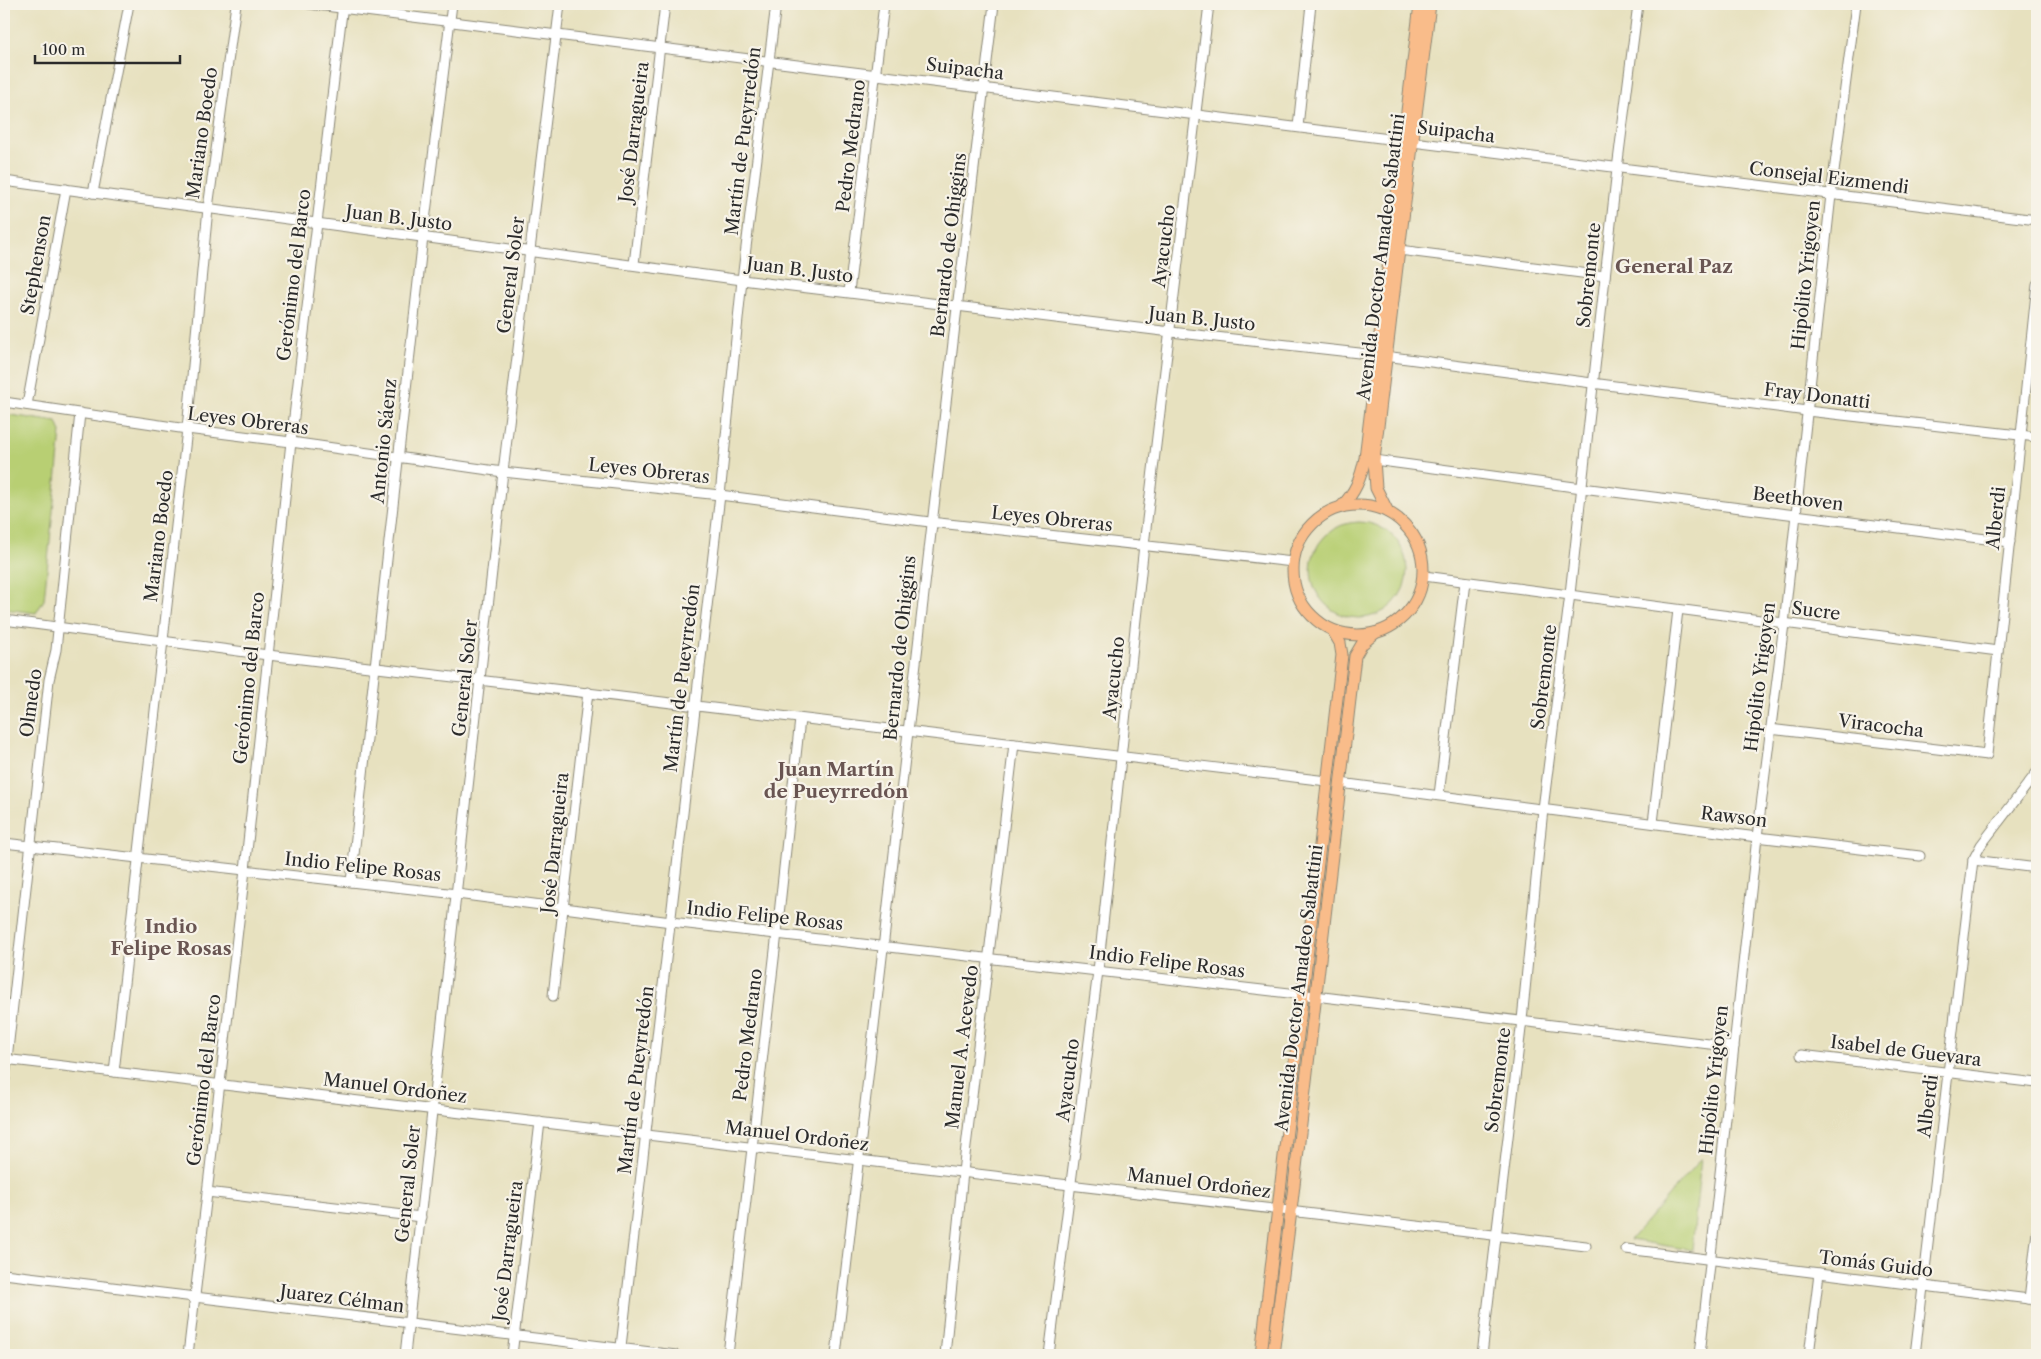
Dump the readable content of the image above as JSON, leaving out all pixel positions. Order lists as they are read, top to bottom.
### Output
{
  "streets": {
    "main road": ["Avenida Doctor Amadeo Sabattini"],
    "street": [
      "Suipacha",
      "José Darragueira",
      "Mariano Boedo",
      "Martín de Pueyrredón",
      "Pedro Medrano",
      "Consejal Eizmendi",
      "Juan B. Justo",
      "Bernardo de Ohiggins",
      "Ayacucho",
      "Stephenson",
      "Gerónimo del Barco",
      "General Soler",
      "Sobremonte",
      "Hipólito Yrigoyen",
      "Fray Donatti",
      "Leyes Obreras",
      "Antonio Sáenz",
      "Beethoven",
      "Alberdi",
      "Sucre",
      "Olmedo",
      "Viracocha",
      "Rawson",
      "Indio Felipe Rosas",
      "Manuel A. Acevedo",
      "Isabel de Guevara",
      "Manuel Ordoñez",
      "Tomás Guido",
      "Juarez Célman"
    ]
  },
  "crossings": [
    ["Suipacha", "José Darragueira"],
    ["Suipacha", "Martín de Pueyrredón"],
    ["Suipacha", "Pedro Medrano"],
    ["Suipacha", "Consejal Eizmendi"],
    ["Suipacha", "Bernardo de Ohiggins"],
    ["Suipacha", "Ayacucho"],
    ["Suipacha", "Avenida Doctor Amadeo Sabattini"],
    ["Suipacha", "Gerónimo del Barco"],
    ["Suipacha", "General Soler"],
    ["Suipacha", "Sobremonte"],
    ["Suipacha", "Antonio Sáenz"],
    ["José Darragueira", "Juan B. Justo"],
    ["José Darragueira", "Indio Felipe Rosas"],
    ["José Darragueira", "Manuel Ordoñez"],
    ["José Darragueira", "Juarez Célman"],
    ["Mariano Boedo", "Juan B. Justo"],
    ["Mariano Boedo", "Leyes Obreras"],
    ["Mariano Boedo", "Indio Felipe Rosas"],
    ["Mariano Boedo", "Manuel Ordoñez"],
    ["Martín de Pueyrredón", "Juan B. Justo"],
    ["Martín de Pueyrredón", "Leyes Obreras"],
    ["Martín de Pueyrredón", "Indio Felipe Rosas"],
    ["Martín de Pueyrredón", "Manuel Ordoñez"],
    ["Martín de Pueyrredón", "Juarez Célman"],
    ["Pedro Medrano", "Juan B. Justo"],
    ["Pedro Medrano", "Indio Felipe Rosas"],
    ["Pedro Medrano", "Manuel Ordoñez"],
    ["Consejal Eizmendi", "Sobremonte"],
    ["Consejal Eizmendi", "Hipólito Yrigoyen"],
    ["Juan B. Justo", "Bernardo de Ohiggins"],
    ["Juan B. Justo", "Ayacucho"],
    ["Juan B. Justo", "Avenida Doctor Amadeo Sabattini"],
    ["Juan B. Justo", "Stephenson"],
    ["Juan B. Justo", "Gerónimo del Barco"],
    ["Juan B. Justo", "General Soler"],
    ["Juan B. Justo", "Sobremonte"],
    ["Juan B. Justo", "Fray Donatti"],
    ["Juan B. Justo", "Antonio Sáenz"],
    ["Bernardo de Ohiggins", "Leyes Obreras"],
    ["Bernardo de Ohiggins", "Indio Felipe Rosas"],
    ["Bernardo de Ohiggins", "Manuel Ordoñez"],
    ["Ayacucho", "Leyes Obreras"],
    ["Ayacucho", "Indio Felipe Rosas"],
    ["Ayacucho", "Manuel Ordoñez"],
    ["Avenida Doctor Amadeo Sabattini", "Leyes Obreras"],
    ["Avenida Doctor Amadeo Sabattini", "Beethoven"],
    ["Avenida Doctor Amadeo Sabattini", "Rawson"],
    ["Avenida Doctor Amadeo Sabattini", "Indio Felipe Rosas"],
    ["Avenida Doctor Amadeo Sabattini", "Manuel Ordoñez"],
    ["Stephenson", "Leyes Obreras"],
    ["Gerónimo del Barco", "Leyes Obreras"],
    ["Gerónimo del Barco", "Indio Felipe Rosas"],
    ["Gerónimo del Barco", "Manuel Ordoñez"],
    ["Gerónimo del Barco", "Juarez Célman"],
    ["General Soler", "Leyes Obreras"],
    ["General Soler", "Indio Felipe Rosas"],
    ["General Soler", "Manuel Ordoñez"],
    ["General Soler", "Juarez Célman"],
    ["Sobremonte", "Fray Donatti"],
    ["Sobremonte", "Beethoven"],
    ["Sobremonte", "Sucre"],
    ["Sobremonte", "Rawson"],
    ["Sobremonte", "Indio Felipe Rosas"],
    ["Sobremonte", "Manuel Ordoñez"],
    ["Hipólito Yrigoyen", "Fray Donatti"],
    ["Hipólito Yrigoyen", "Beethoven"],
    ["Hipólito Yrigoyen", "Sucre"],
    ["Hipólito Yrigoyen", "Viracocha"],
    ["Hipólito Yrigoyen", "Rawson"],
    ["Hipólito Yrigoyen", "Tomás Guido"],
    ["Fray Donatti", "Alberdi"],
    ["Leyes Obreras", "Antonio Sáenz"],
    ["Leyes Obreras", "Olmedo"],
    ["Antonio Sáenz", "Indio Felipe Rosas"],
    ["Beethoven", "Alberdi"],
    ["Alberdi", "Sucre"],
    ["Alberdi", "Viracocha"],
    ["Alberdi", "Isabel de Guevara"],
    ["Alberdi", "Tomás Guido"],
    ["Olmedo", "Indio Felipe Rosas"],
    ["Olmedo", "Manuel Ordoñez"],
    ["Indio Felipe Rosas", "Manuel A. Acevedo"],
    ["Manuel A. Acevedo", "Manuel Ordoñez"]
  ],
  "districts": ["General Paz", "Juan Martín de Pueyrredón", "Indio Felipe Rosas"],
  "scale_bar": "100 m"
}
